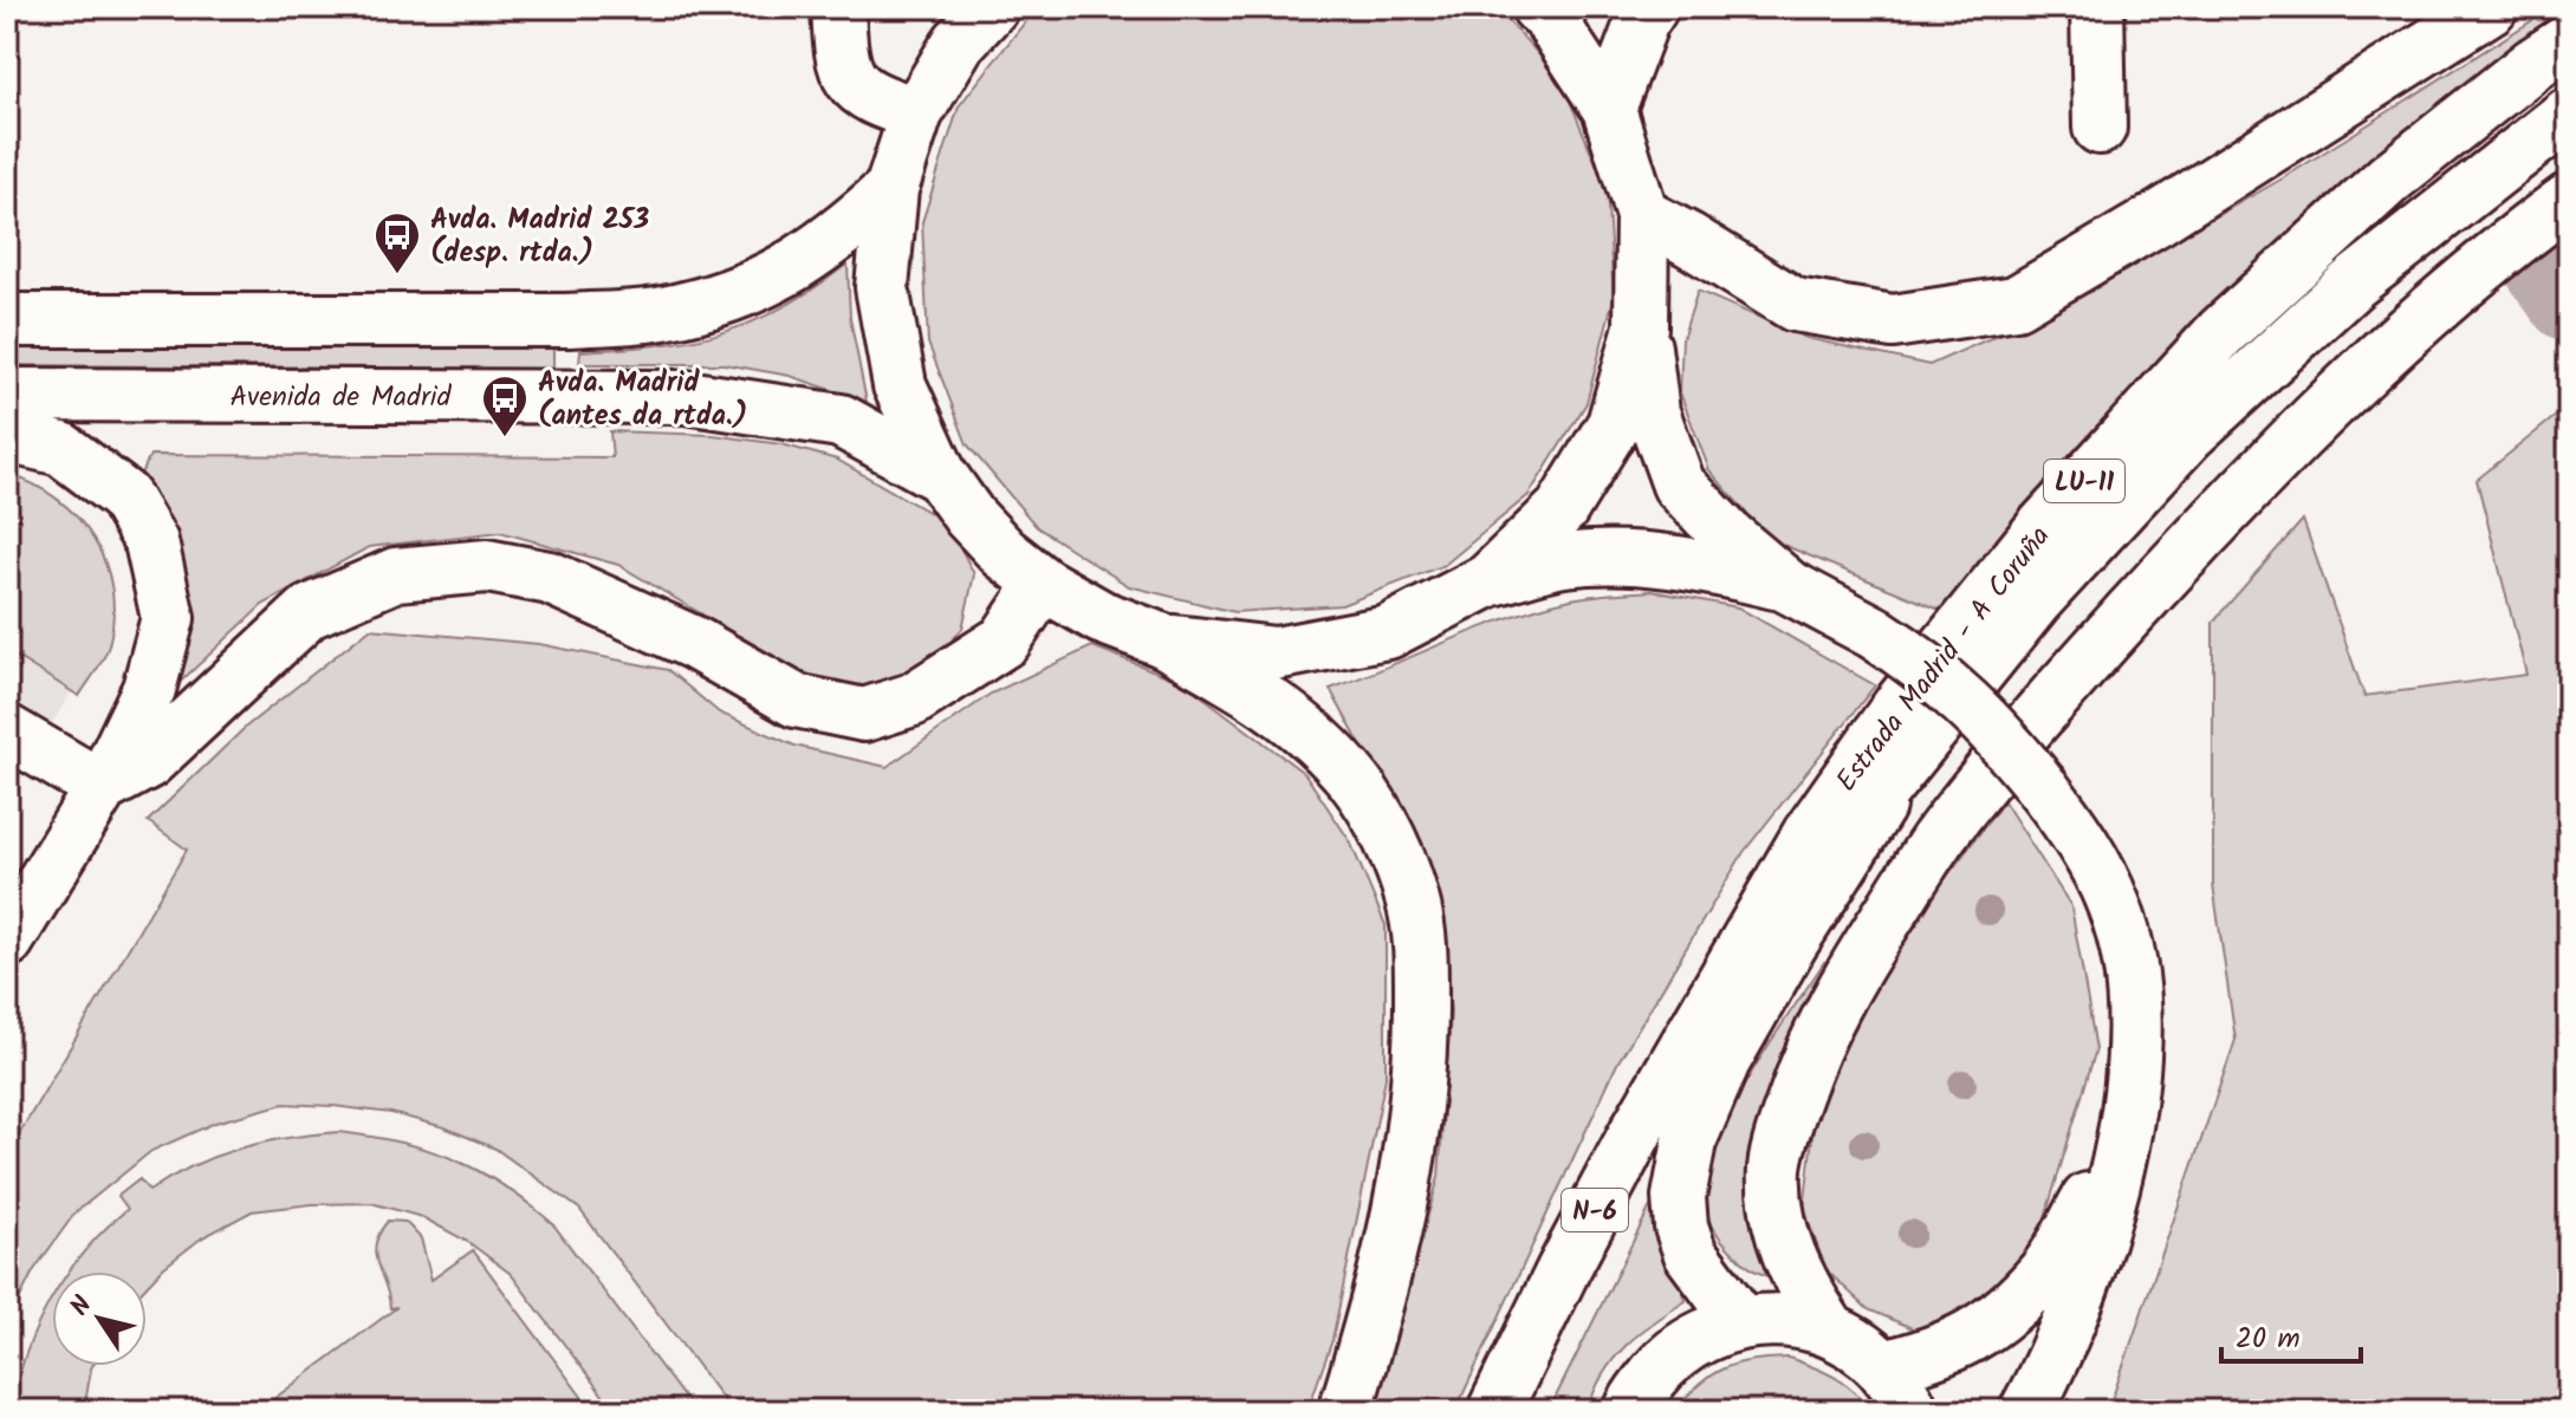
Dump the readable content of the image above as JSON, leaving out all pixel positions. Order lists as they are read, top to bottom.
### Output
{
  "streets": {
    "main road": [
      "Avenida de Madrid",
      "LU-11",
      "Estrada Madrid - A Coruña",
      "N-6"
    ]
  },
  "places": {
    "bus stop": ["Avda. Madrid 253 (desp. rtda.)", "Avda. Madrid (antes da rtda.)"]
  },
  "scale_bar": "20 m",
  "north": "top left"
}
